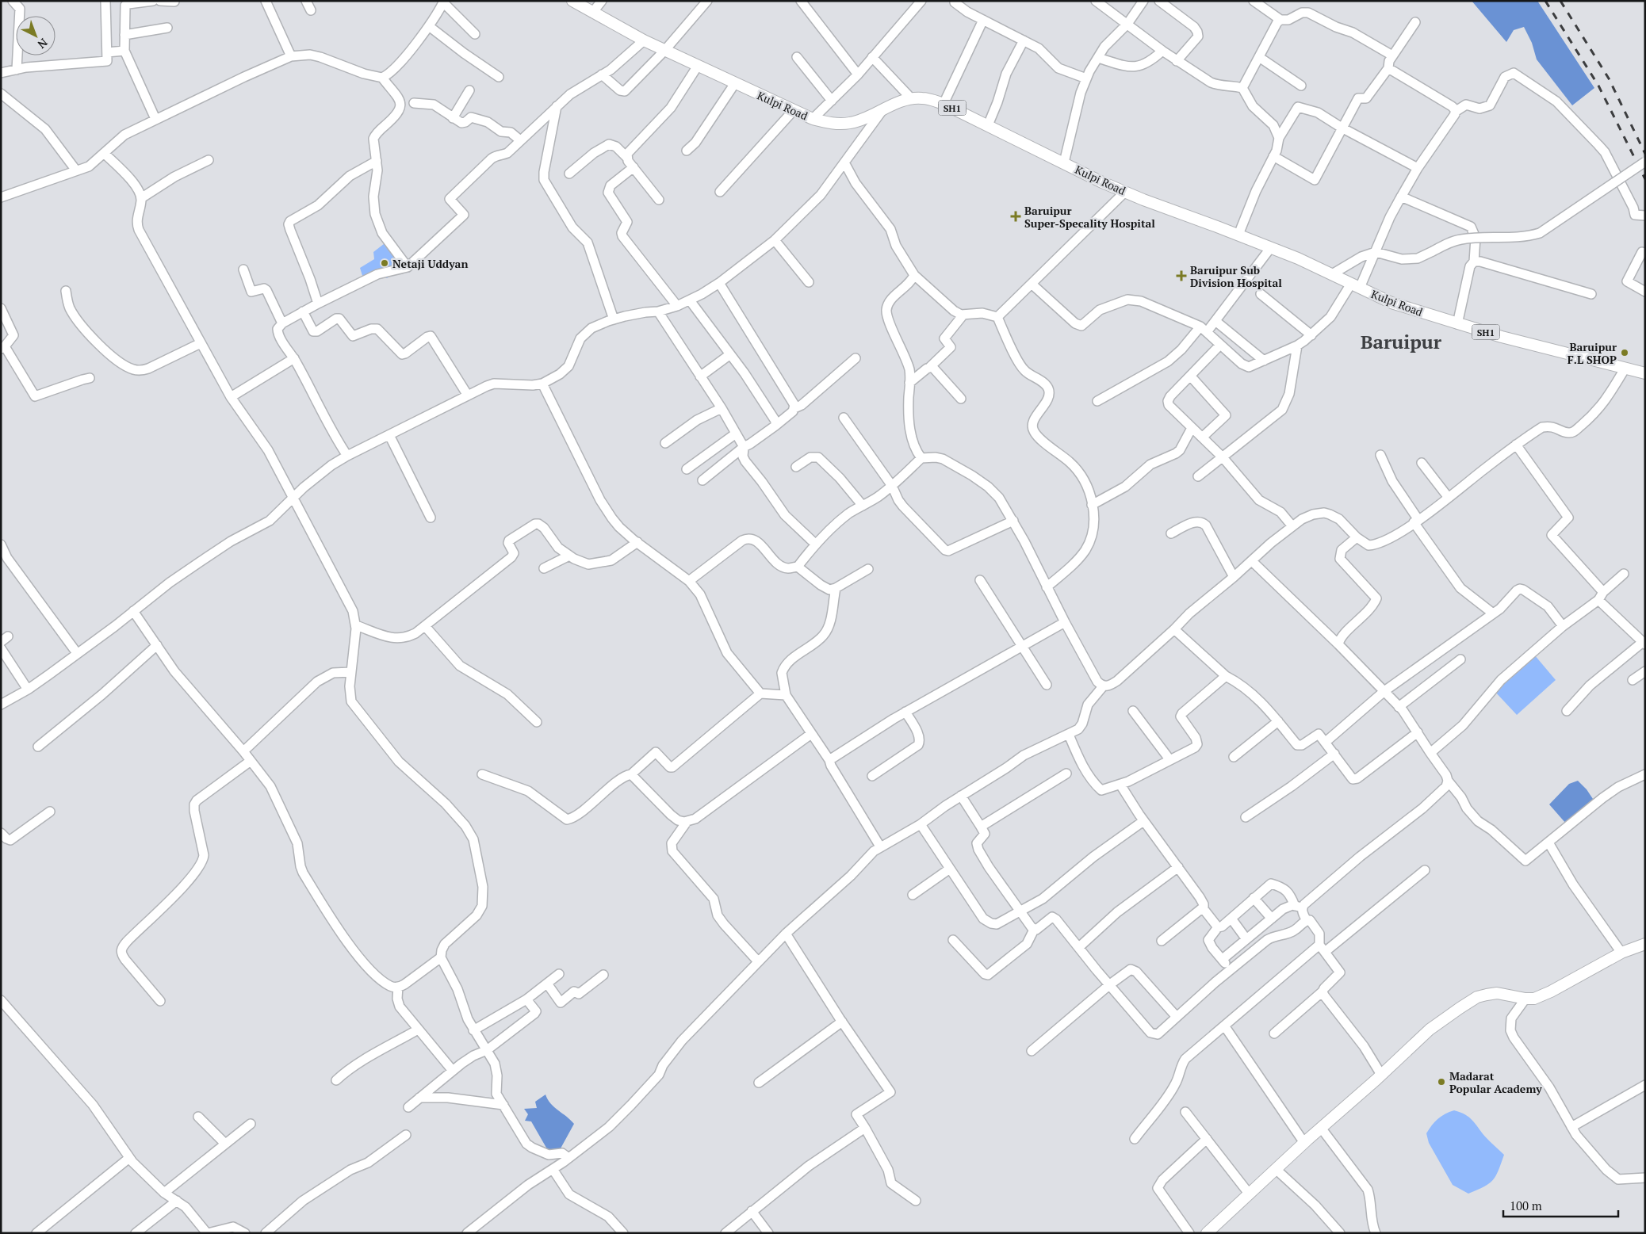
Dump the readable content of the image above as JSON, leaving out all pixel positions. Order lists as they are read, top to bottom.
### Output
{
  "streets": {
    "main road": ["Kulpi Road", "SH1"]
  },
  "districts": ["Baruipur"],
  "places": {
    "health": ["Baruipur Super-Specality Hospital", "Baruipur Sub Division Hospital"],
    "other": ["Netaji Uddyan", "Baruipur F.L SHOP", "Madarat Popular Academy"]
  },
  "scale_bar": "100 m",
  "north": "bottom right"
}
